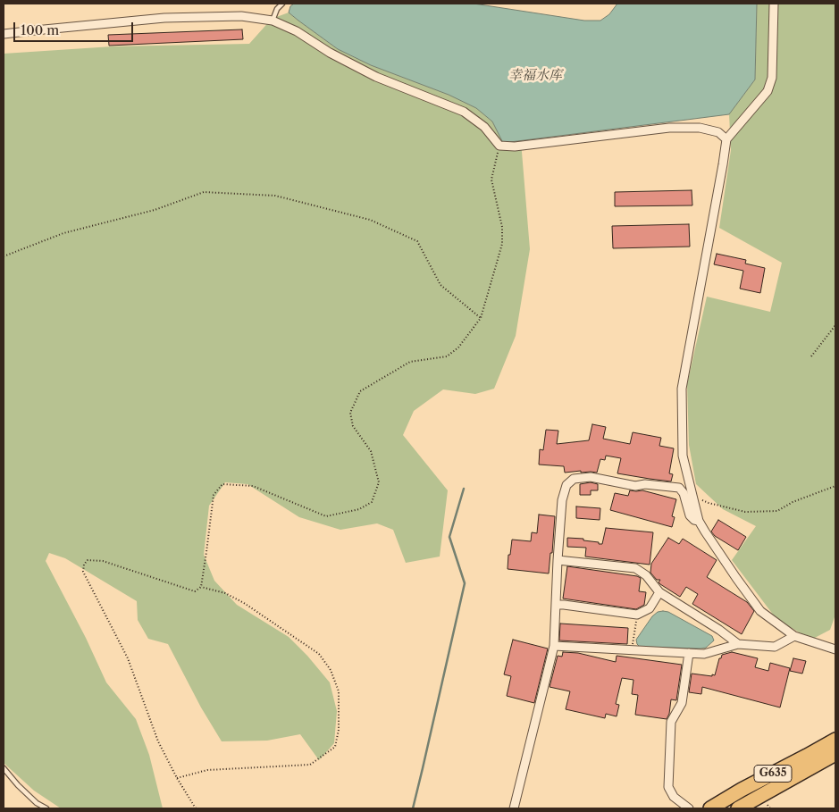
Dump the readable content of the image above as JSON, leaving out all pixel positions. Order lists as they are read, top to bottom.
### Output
{
  "streets": {
    "highway": ["G635"]
  },
  "water": ["幸福水库"],
  "scale_bar": "100 m"
}
